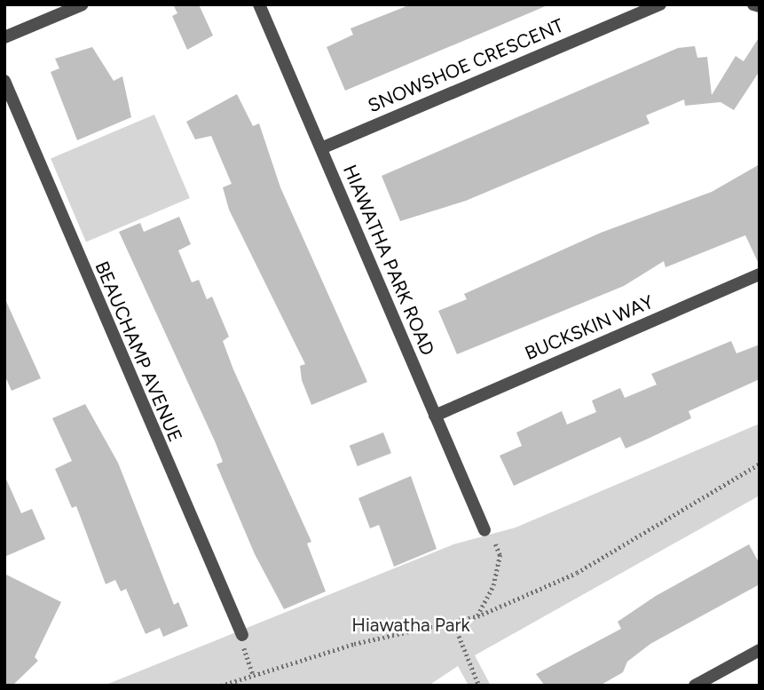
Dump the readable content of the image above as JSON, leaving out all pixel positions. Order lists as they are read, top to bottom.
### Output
{
  "streets": {
    "street": [
      "SNOWSHOE CRESCENT",
      "HIAWATHA PARK ROAD",
      "BUCKSKIN WAY",
      "BEAUCHAMP AVENUE"
    ]
  },
  "crossings": [
    ["SNOWSHOE CRESCENT", "HIAWATHA PARK ROAD"],
    ["HIAWATHA PARK ROAD", "BUCKSKIN WAY"]
  ],
  "parks": ["Hiawatha Park"]
}
